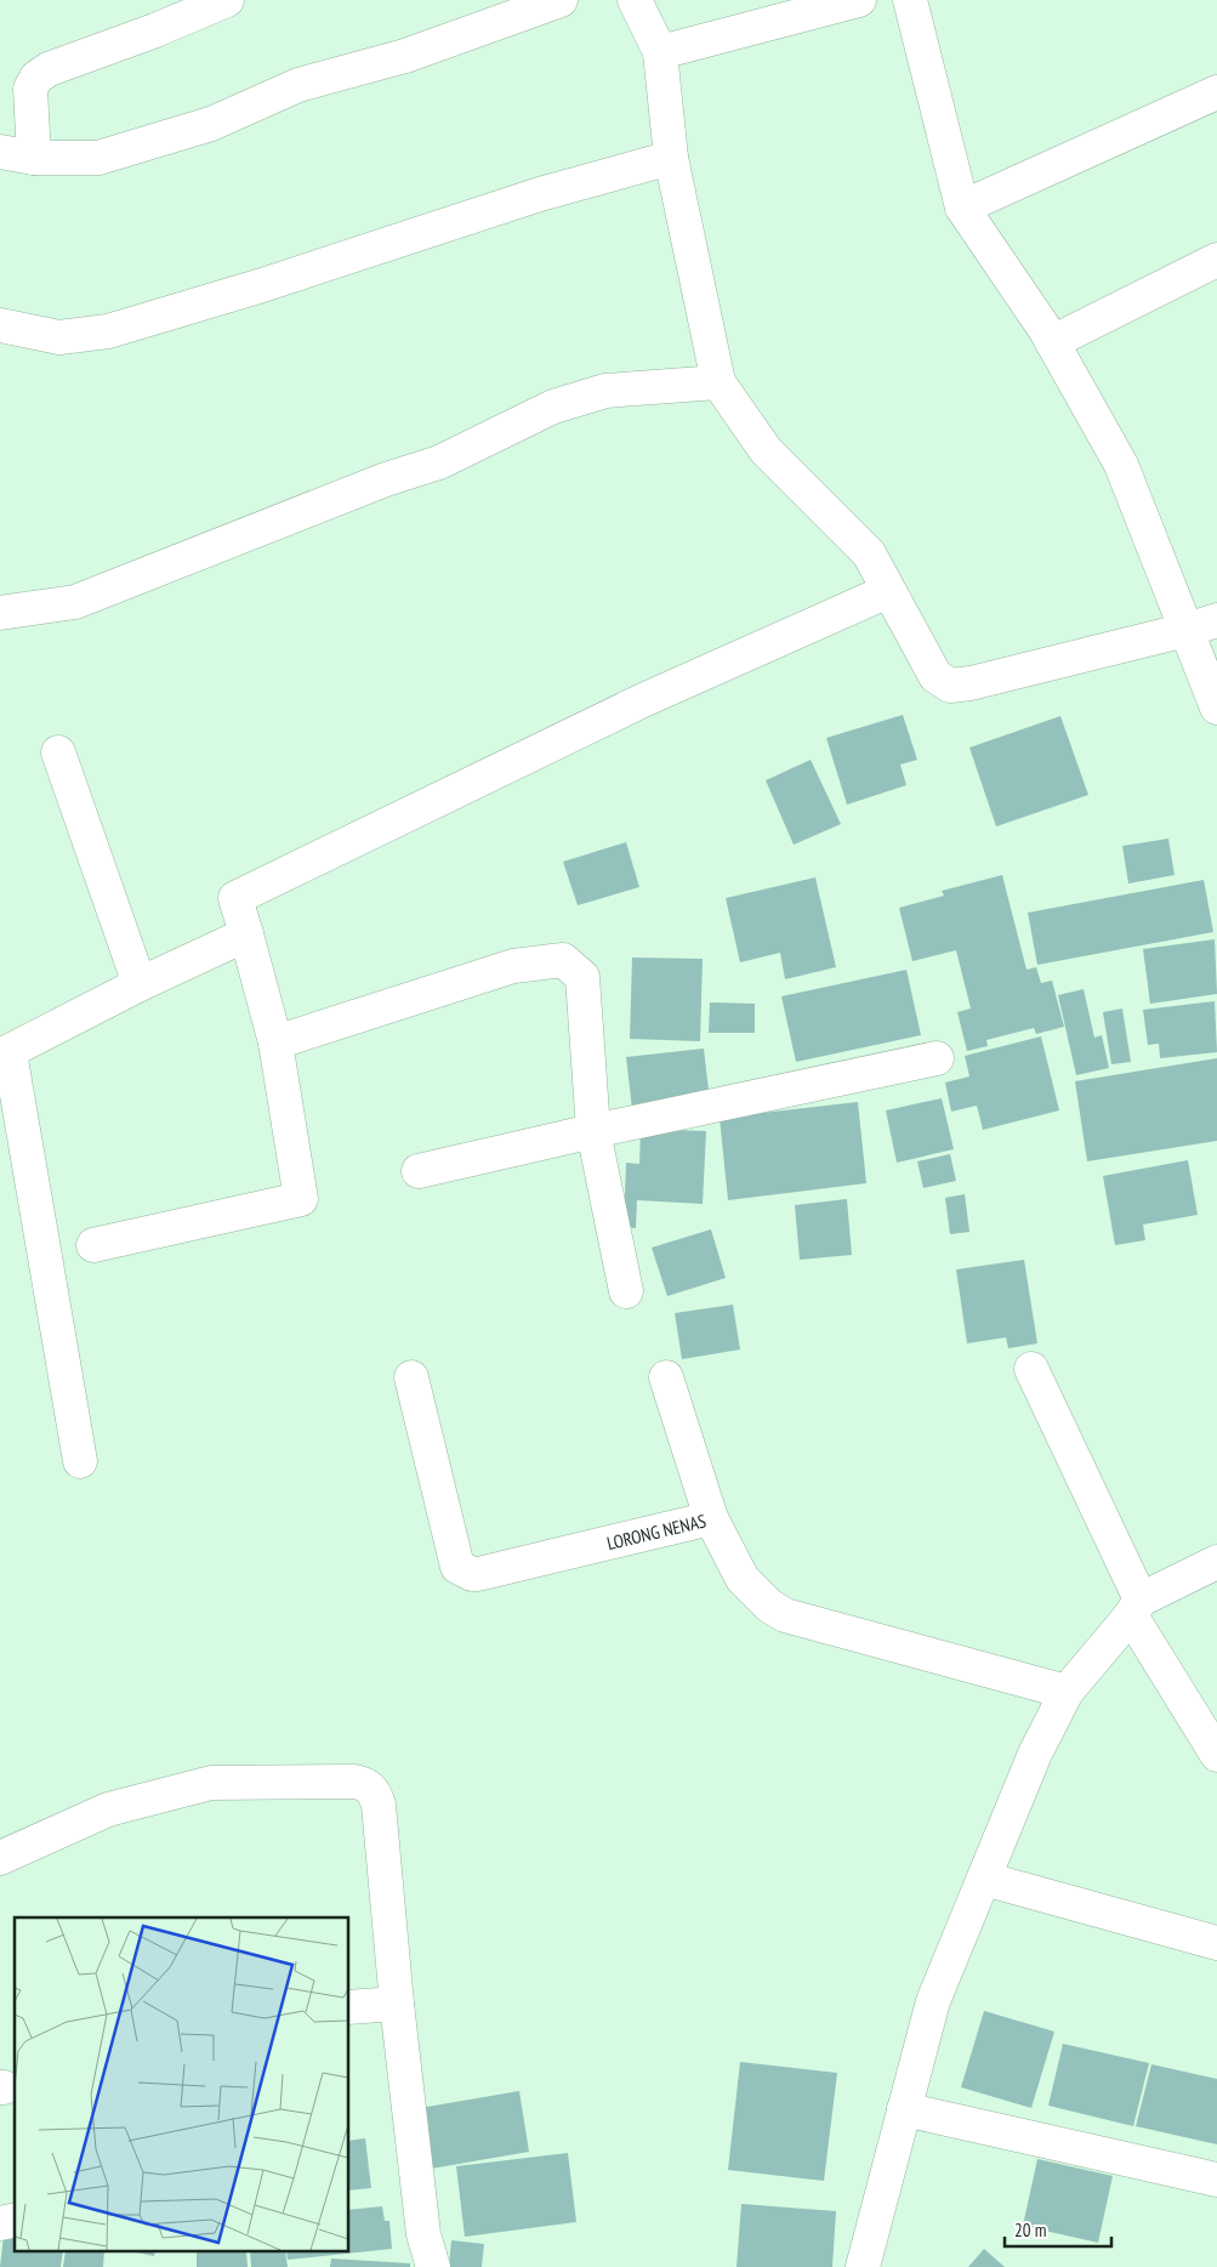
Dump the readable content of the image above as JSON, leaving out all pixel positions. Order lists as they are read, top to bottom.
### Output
{
  "streets": {
    "street": ["LORONG NENAS"]
  },
  "scale_bar": "20 m"
}
